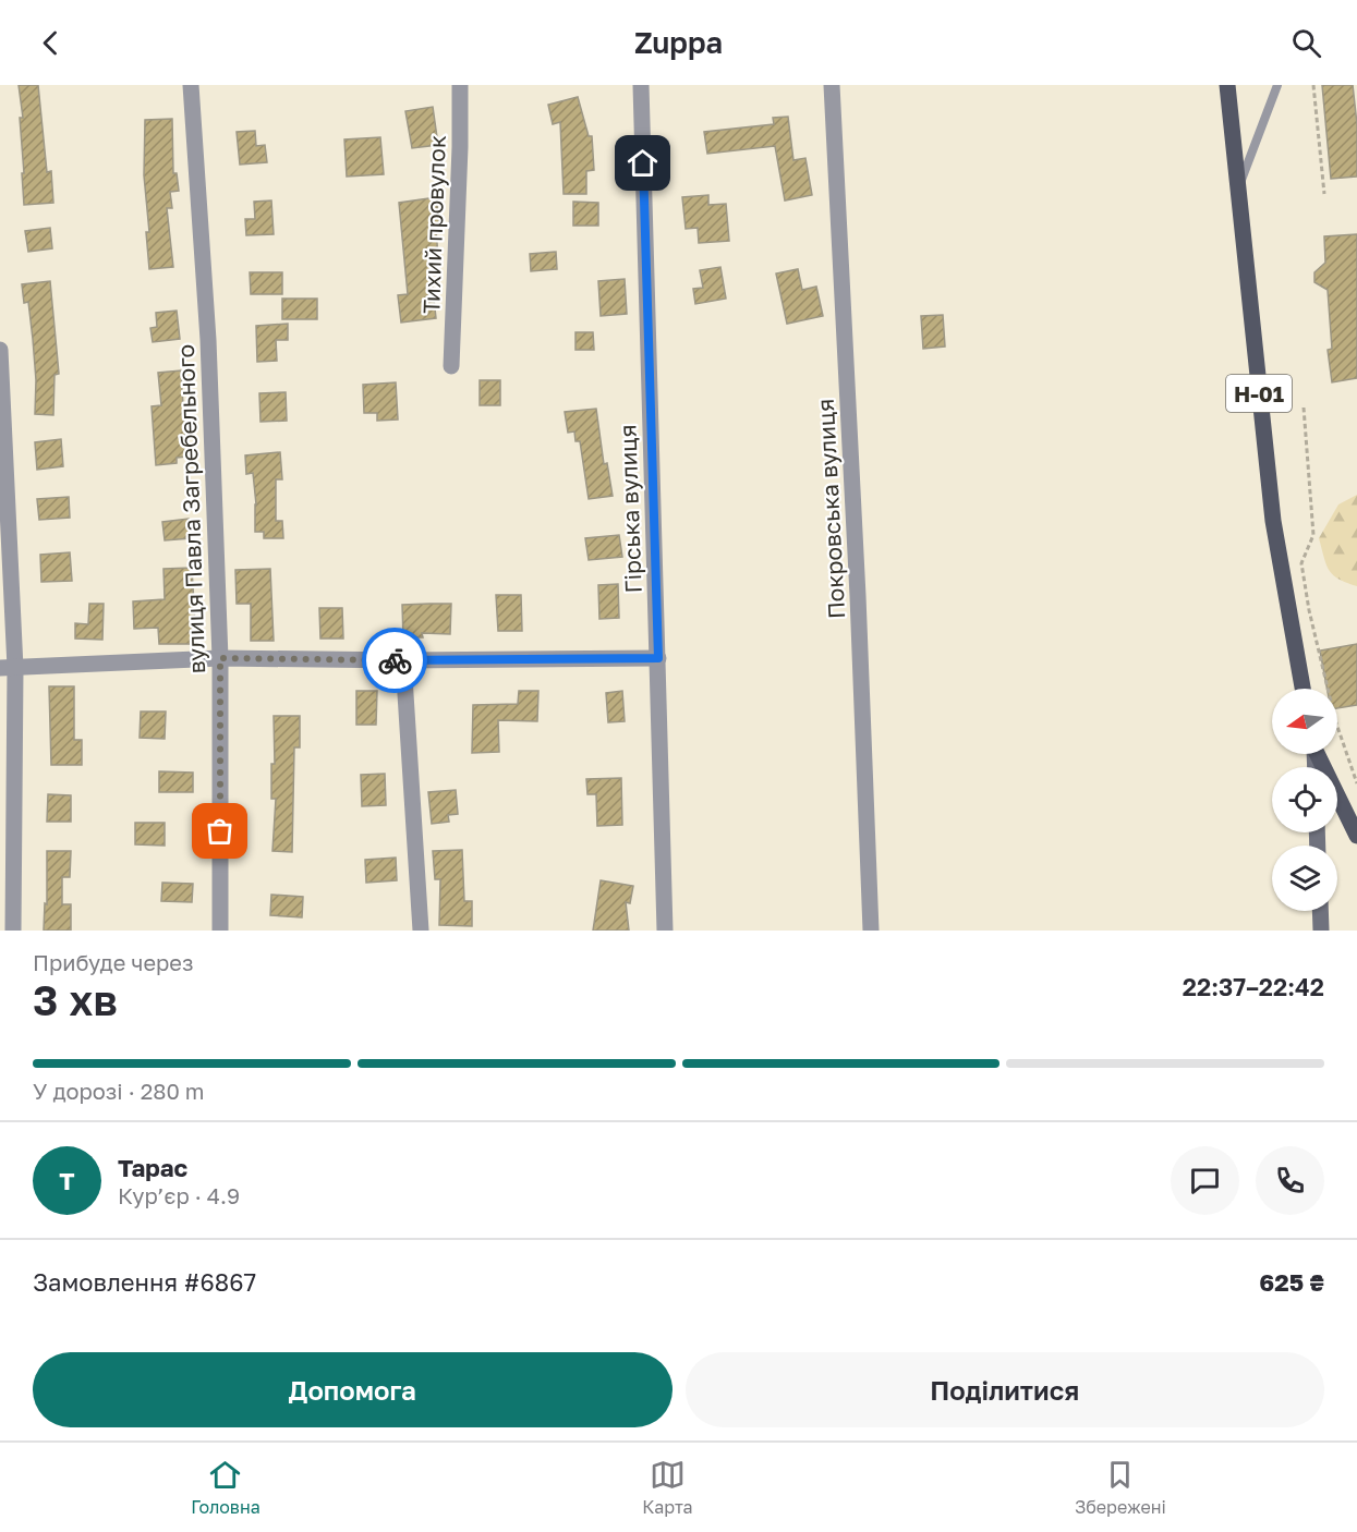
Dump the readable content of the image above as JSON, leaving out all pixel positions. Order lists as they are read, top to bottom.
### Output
{
  "streets": {
    "main road": ["Н-01"],
    "street": [
      "Тихий провулок",
      "вулиця Павла Загребельного",
      "Гірська вулиця",
      "Покровська вулиця"
    ]
  },
  "north": "left",
  "page": {
    "header": "Zuppa",
    "heading": ["3 хв", "Прибуде через", "22:37–22:42"],
    "panel": [
      "Тарас",
      "Кур’єр · 4.9",
      "Замовлення #6867",
      "625 ₴"
    ],
    "bar": "У дорозі · 280 m",
    "round": "Т",
    "buttons": ["Допомога", "Поділитися"],
    "tabs": ["Головна", "Карта", "Збережені"]
  }
}
